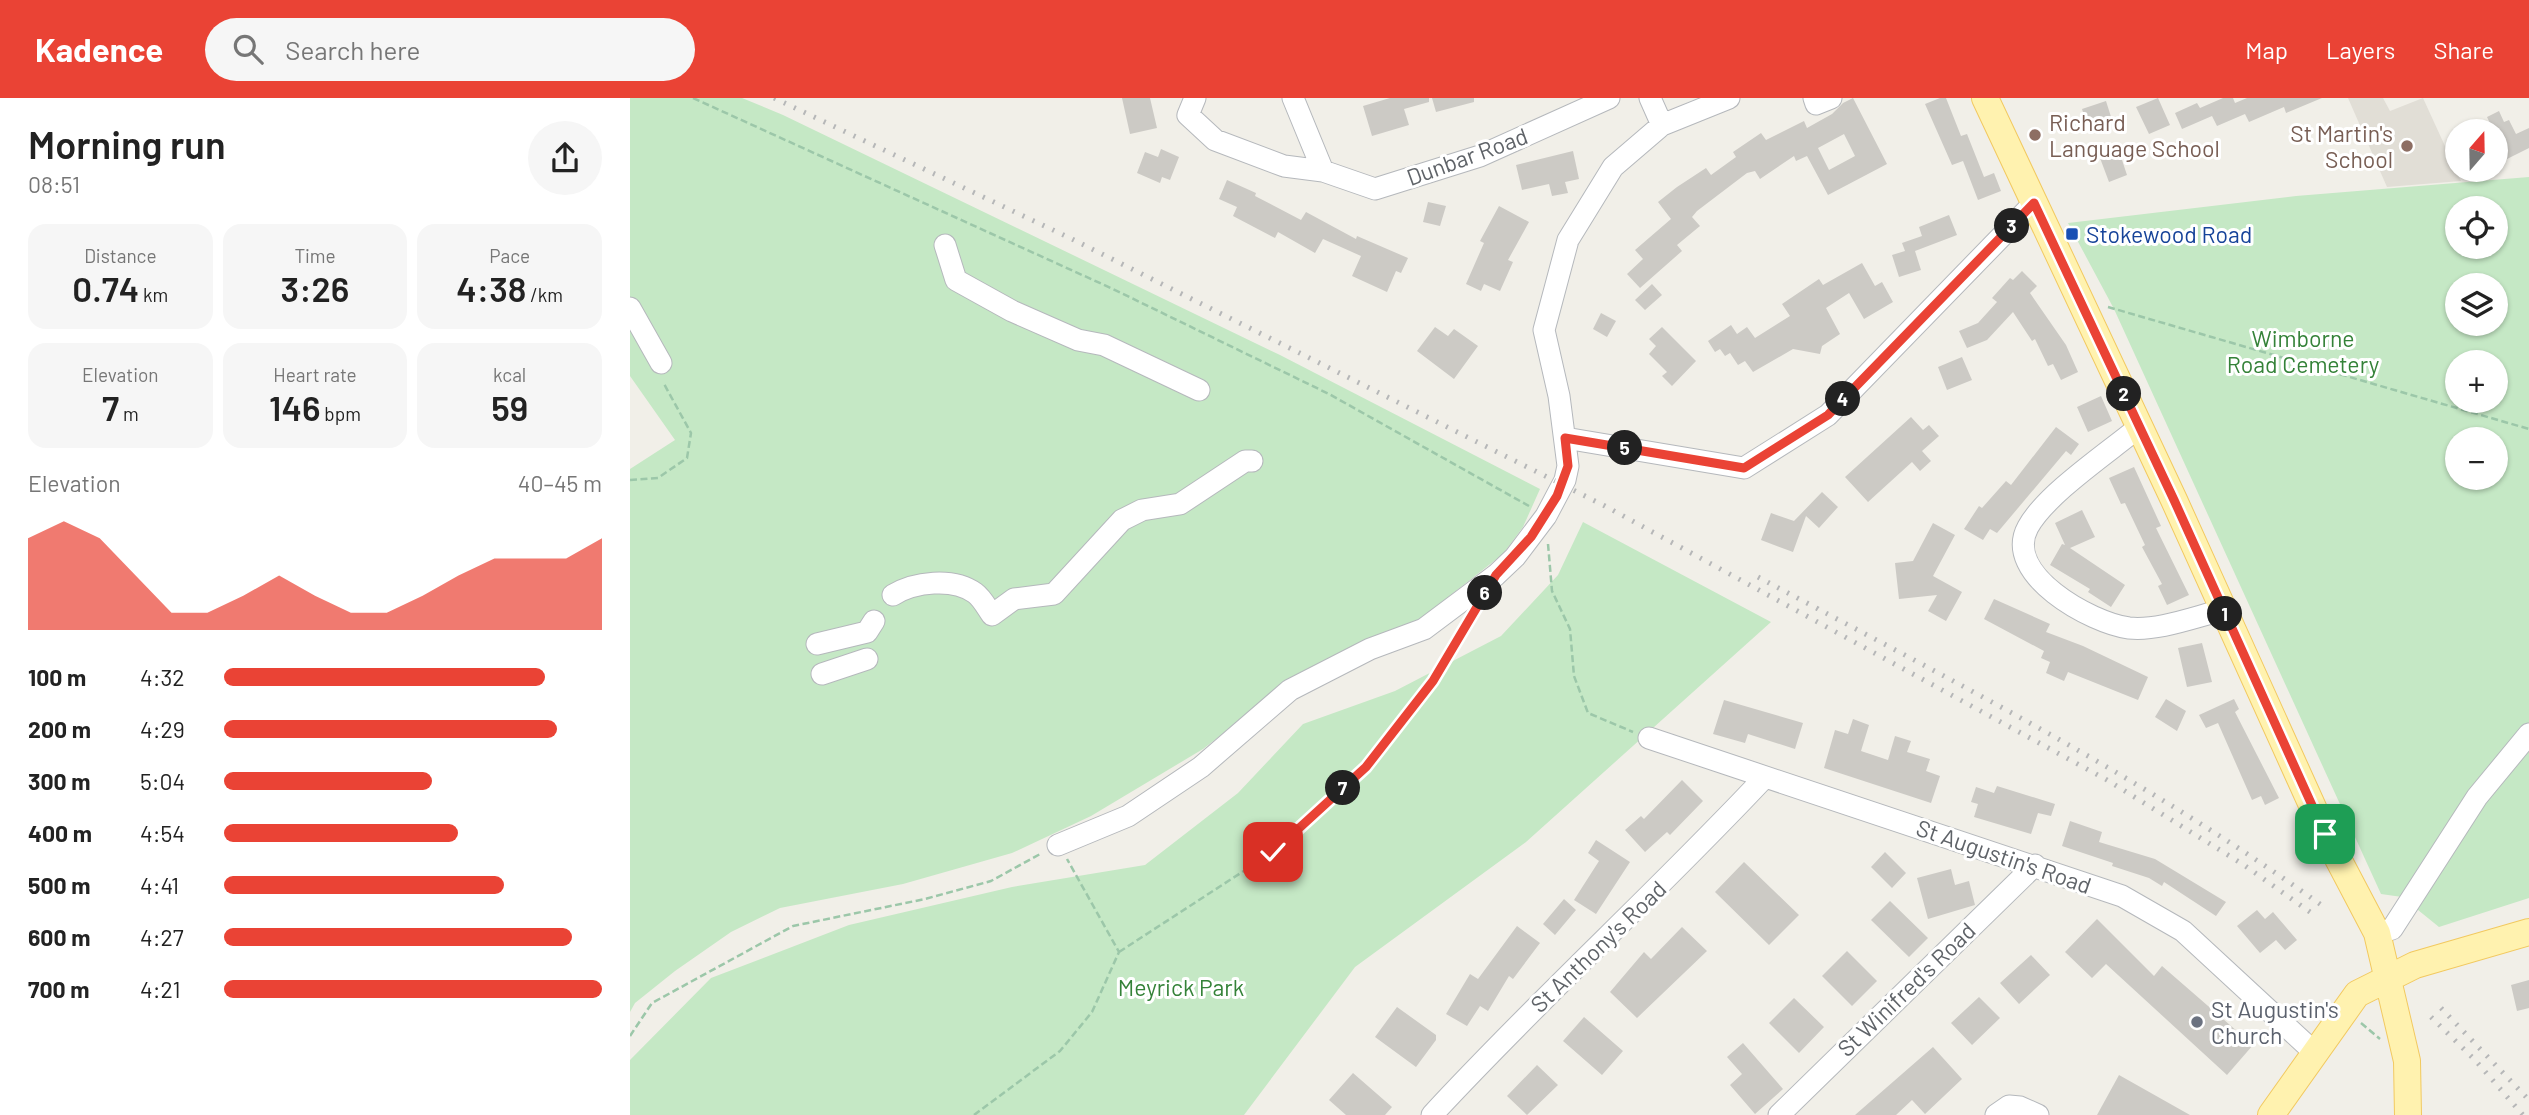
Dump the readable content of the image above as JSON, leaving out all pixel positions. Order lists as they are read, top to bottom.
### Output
{
  "streets": {
    "street": [
      "Dunbar Road",
      "St Augustin's Road",
      "St Anthony's Road",
      "St Winifred's Road"
    ]
  },
  "crossings": [
    ["St Augustin's Road", "St Anthony's Road"],
    ["St Augustin's Road", "St Winifred's Road"]
  ],
  "parks": ["Wimborne Road Cemetery", "Meyrick Park"],
  "places": {
    "other": ["Richard Language School", "St Martin's School", "St Augustin's Church"],
    "transit": ["Stokewood Road"]
  },
  "north": "top",
  "page": {
    "header": "Kadence",
    "search": "Search here",
    "nav": ["Map", "Layers", "Share"],
    "heading": ["Morning run", "08:51"],
    "map_buttons": ["+", "−"],
    "pins": [
      "3",
      "2",
      "4",
      "5",
      "6",
      "1",
      "7"
    ],
    "stats": [
      ["Distance", "0.74 km"],
      ["Time", "3:26"],
      ["Pace", "4:38 /km"],
      ["Elevation", "7 m"],
      ["Heart rate", "146 bpm"],
      ["kcal", "59"]
    ],
    "chart": ["Elevation", "40–45 m"],
    "list": [
      {
        "name": "100 m",
        "note": "4:32"
      },
      {
        "name": "200 m",
        "note": "4:29"
      },
      {
        "name": "300 m",
        "note": "5:04"
      },
      {
        "name": "400 m",
        "note": "4:54"
      },
      {
        "name": "500 m",
        "note": "4:41"
      },
      {
        "name": "600 m",
        "note": "4:27"
      },
      {
        "name": "700 m",
        "note": "4:21"
      }
    ]
  }
}
